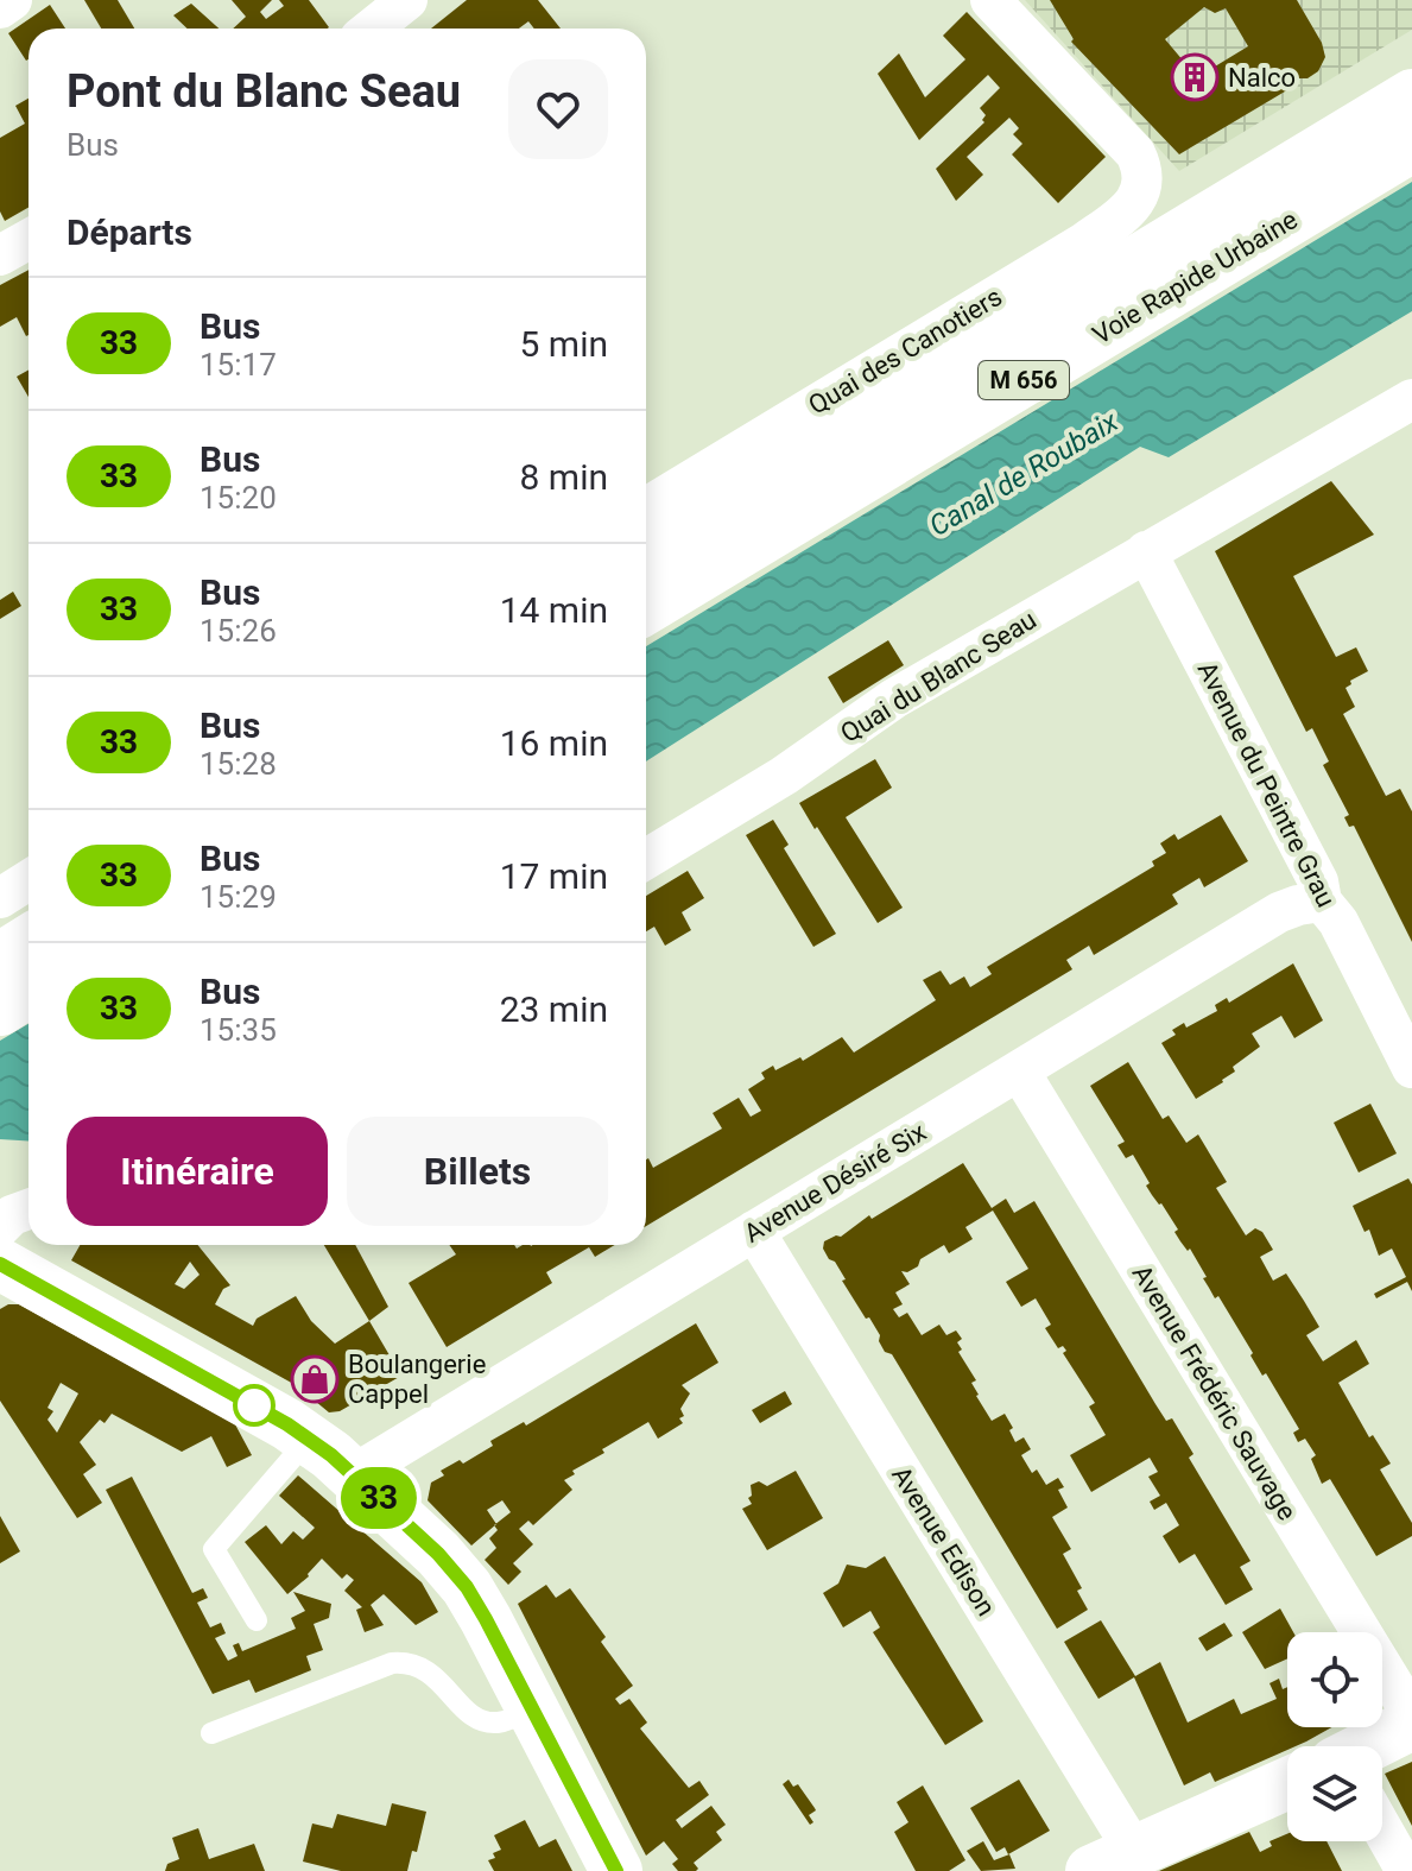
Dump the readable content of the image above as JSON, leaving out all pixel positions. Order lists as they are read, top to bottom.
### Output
{
  "streets": {
    "main road": ["Voie Rapide Urbaine", "M 656"],
    "street": [
      "Quai des Canotiers",
      "Quai du Blanc Seau",
      "Avenue du Peintre Grau",
      "Avenue Désiré Six",
      "Avenue Frédéric Sauvage",
      "Avenue Edison"
    ]
  },
  "crossings": [
    ["Quai du Blanc Seau", "Avenue du Peintre Grau"],
    ["Avenue du Peintre Grau", "Avenue Désiré Six"],
    ["Avenue Désiré Six", "Avenue Frédéric Sauvage"],
    ["Avenue Désiré Six", "Avenue Edison"]
  ],
  "water": ["Canal de Roubaix"],
  "places": {
    "building": ["Nalco"],
    "shop": ["Boulangerie Cappel"]
  },
  "lines": ["bus line 33"],
  "page": {
    "on_map": "33",
    "heading": [
      ["Pont du Blanc Seau", "Bus"],
      "Départs"
    ],
    "list": [
      {
        "mark": "33",
        "name": "Bus",
        "note": "15:17",
        "value": "5 min"
      },
      {
        "mark": "33",
        "name": "Bus",
        "note": "15:20",
        "value": "8 min"
      },
      {
        "mark": "33",
        "name": "Bus",
        "note": "15:26",
        "value": "14 min"
      },
      {
        "mark": "33",
        "name": "Bus",
        "note": "15:28",
        "value": "16 min"
      },
      {
        "mark": "33",
        "name": "Bus",
        "note": "15:29",
        "value": "17 min"
      },
      {
        "mark": "33",
        "name": "Bus",
        "note": "15:35",
        "value": "23 min"
      }
    ],
    "buttons": ["Itinéraire", "Billets"]
  }
}
